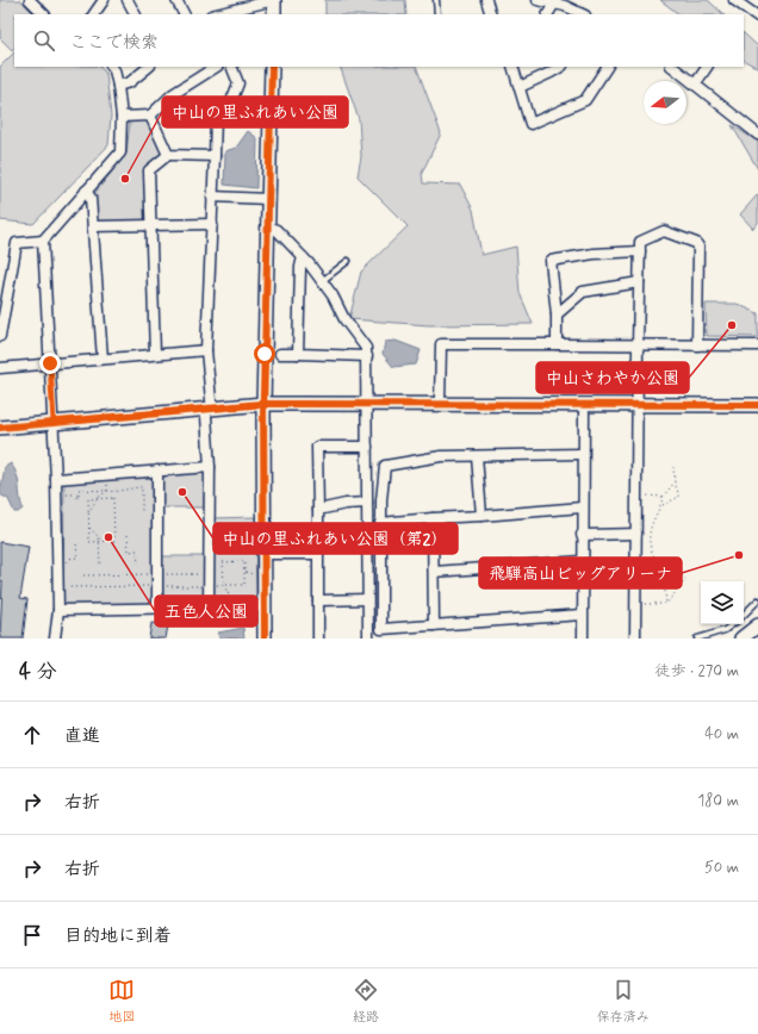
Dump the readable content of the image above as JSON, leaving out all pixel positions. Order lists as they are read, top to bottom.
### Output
{
  "places": [
    "中山の里ふれあい公園",
    "中山さわやか公園",
    "中山の里ふれあい公園（第2）",
    "五色人公園",
    "飛騨高山ビッグアリーナ"
  ],
  "north": "left",
  "page": {
    "search": "ここで検索",
    "heading": ["4 分", "徒歩 · 270 m"],
    "list": [
      ["直進", "40 m"],
      ["右折", "180 m"],
      ["右折", "50 m"],
      "目的地に到着"
    ],
    "nav": ["地図", "経路", "保存済み"]
  }
}
